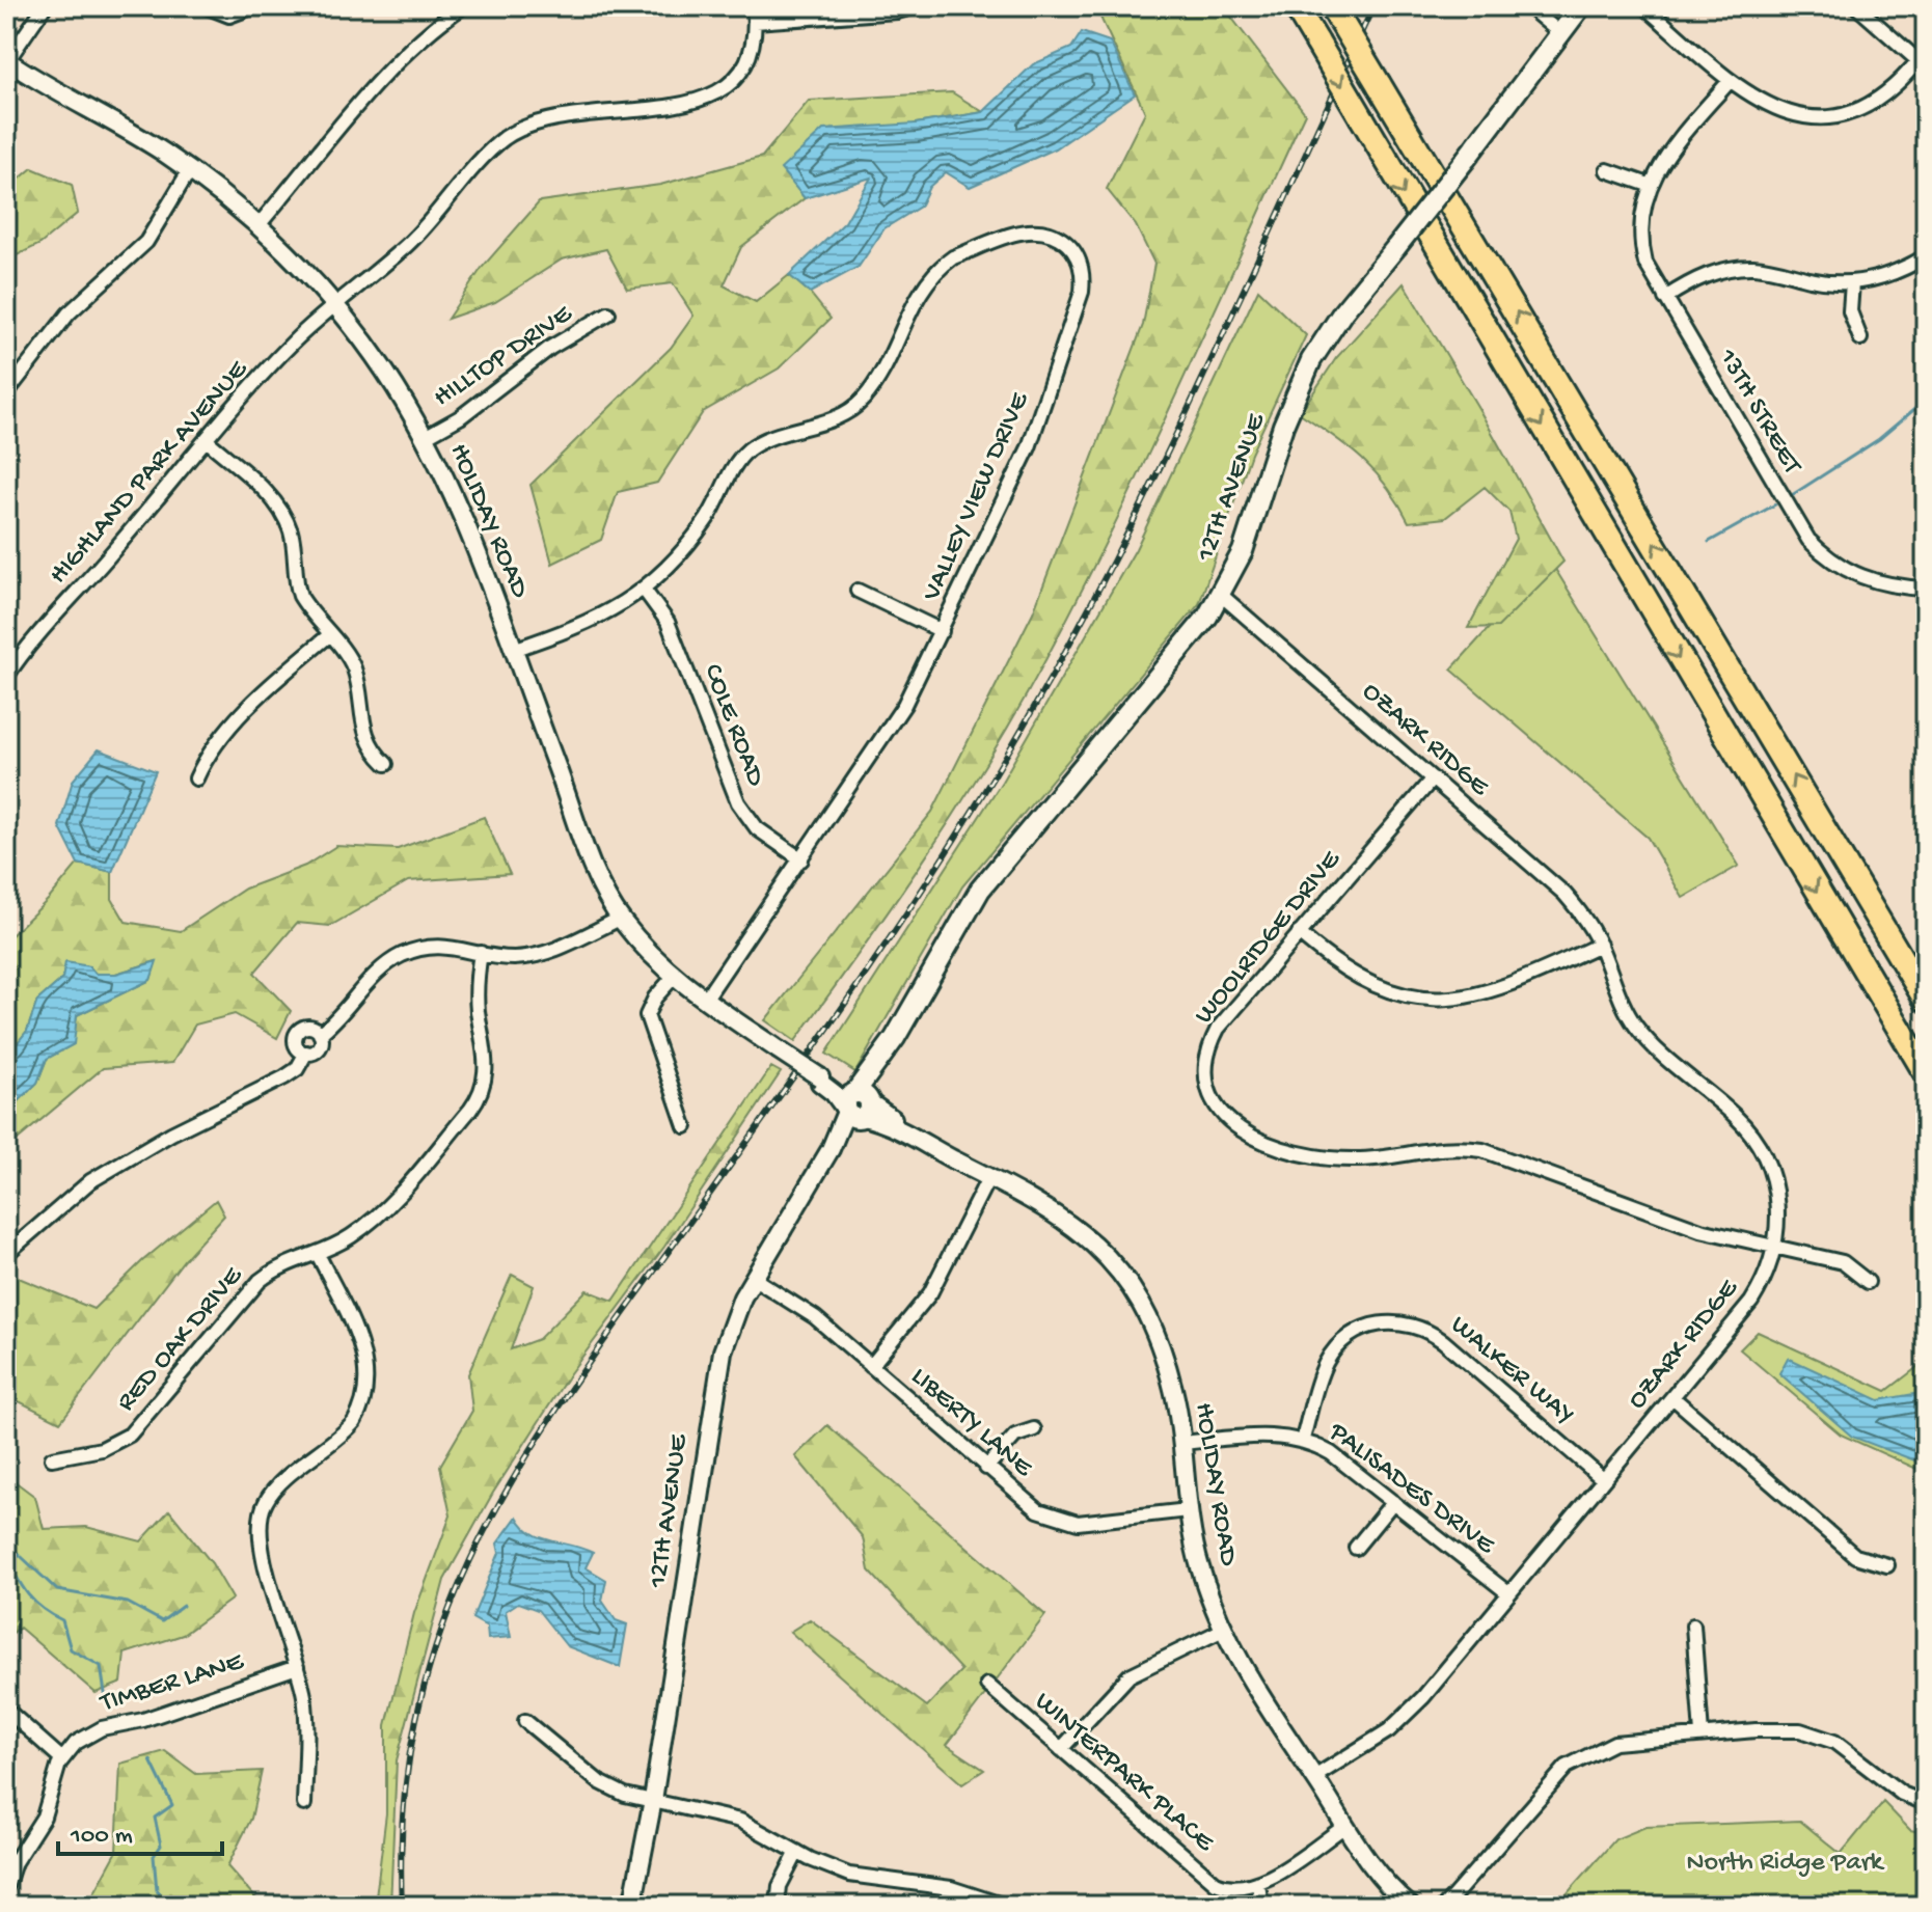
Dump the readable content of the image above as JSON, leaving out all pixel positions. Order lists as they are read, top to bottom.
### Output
{
  "streets": {
    "main road": ["12TH AVENUE"],
    "street": [
      "HILLTOP DRIVE",
      "13TH STREET",
      "HIGHLAND PARK AVENUE",
      "VALLEY VIEW DRIVE",
      "HOLIDAY ROAD",
      "COLE ROAD",
      "OZARK RIDGE",
      "WOOLRIDGE DRIVE",
      "RED OAK DRIVE",
      "WALKER WAY",
      "LIBERTY LANE",
      "PALISADES DRIVE",
      "TIMBER LANE",
      "WINTERPARK PLACE"
    ]
  },
  "crossings": [
    ["HILLTOP DRIVE", "HOLIDAY ROAD"],
    ["HIGHLAND PARK AVENUE", "HOLIDAY ROAD"],
    ["12TH AVENUE", "HOLIDAY ROAD"],
    ["12TH AVENUE", "OZARK RIDGE"],
    ["12TH AVENUE", "LIBERTY LANE"],
    ["VALLEY VIEW DRIVE", "HOLIDAY ROAD"],
    ["VALLEY VIEW DRIVE", "COLE ROAD"],
    ["HOLIDAY ROAD", "OZARK RIDGE"],
    ["HOLIDAY ROAD", "LIBERTY LANE"],
    ["HOLIDAY ROAD", "PALISADES DRIVE"],
    ["HOLIDAY ROAD", "WINTERPARK PLACE"],
    ["OZARK RIDGE", "WOOLRIDGE DRIVE"],
    ["OZARK RIDGE", "WALKER WAY"],
    ["OZARK RIDGE", "PALISADES DRIVE"],
    ["WALKER WAY", "PALISADES DRIVE"]
  ],
  "parks": ["North Ridge Park"],
  "scale_bar": "100 m"
}
